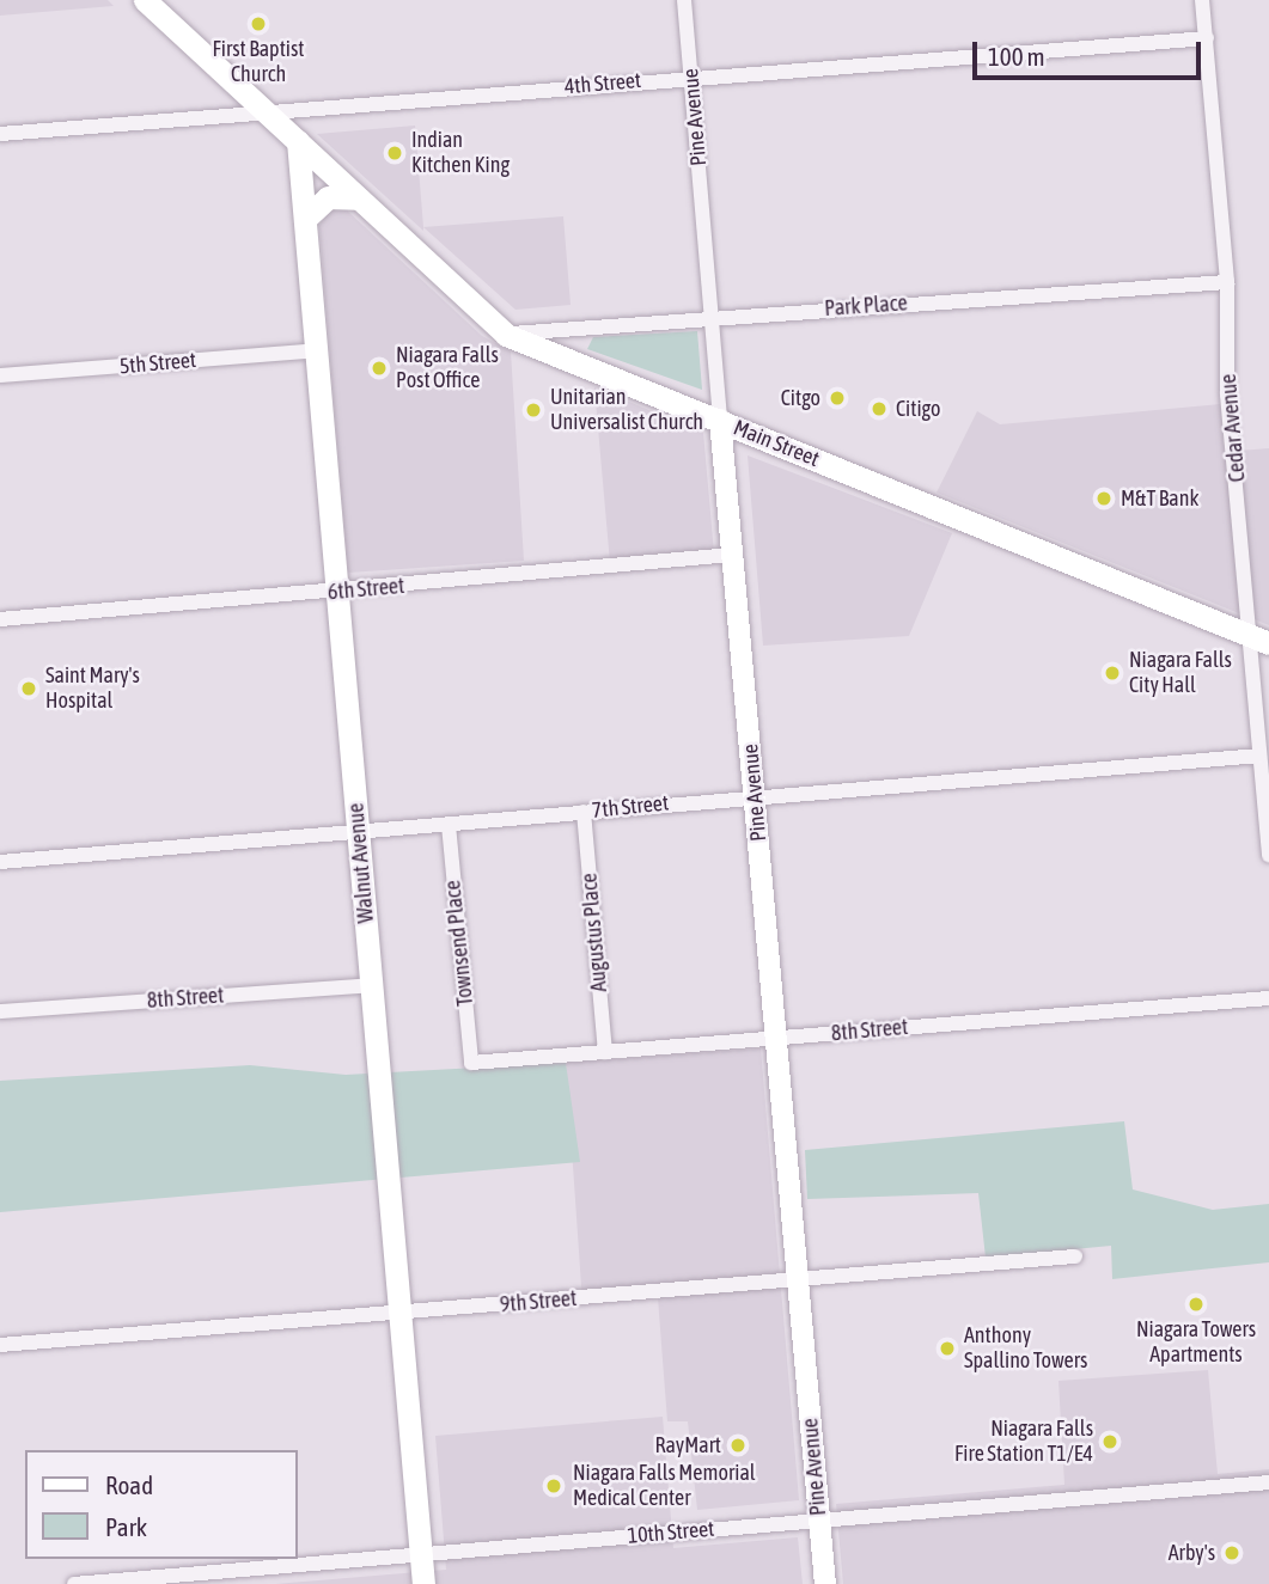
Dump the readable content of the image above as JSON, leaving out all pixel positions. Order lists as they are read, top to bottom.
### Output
{
  "streets": {
    "main road": ["Pine Avenue", "Main Street", "Walnut Avenue"],
    "street": [
      "4th Street",
      "Park Place",
      "5th Street",
      "Cedar Avenue",
      "6th Street",
      "7th Street",
      "Augustus Place",
      "Townsend Place",
      "8th Street",
      "9th Street",
      "10th Street"
    ]
  },
  "crossings": [
    ["4th Street", "Pine Avenue"],
    ["4th Street", "Cedar Avenue"],
    ["4th Street", "Main Street"],
    ["Pine Avenue", "Park Place"],
    ["Pine Avenue", "Main Street"],
    ["Pine Avenue", "6th Street"],
    ["Pine Avenue", "7th Street"],
    ["Pine Avenue", "8th Street"],
    ["Pine Avenue", "9th Street"],
    ["Pine Avenue", "10th Street"],
    ["Park Place", "Cedar Avenue"],
    ["Park Place", "Main Street"],
    ["5th Street", "Walnut Avenue"],
    ["Cedar Avenue", "Main Street"],
    ["Cedar Avenue", "7th Street"],
    ["Main Street", "Walnut Avenue"],
    ["6th Street", "Walnut Avenue"],
    ["7th Street", "Walnut Avenue"],
    ["7th Street", "Augustus Place"],
    ["7th Street", "Townsend Place"],
    ["Walnut Avenue", "8th Street"],
    ["Walnut Avenue", "9th Street"],
    ["Walnut Avenue", "10th Street"],
    ["Augustus Place", "8th Street"],
    ["Townsend Place", "8th Street"]
  ],
  "places": [
    "First Baptist Church",
    "Indian Kitchen King",
    "Niagara Falls Post Office",
    "Citgo",
    "Citigo",
    "Unitarian Universalist Church",
    "M&T Bank",
    "Niagara Falls City Hall",
    "Saint Mary's Hospital",
    "Niagara Towers Apartments",
    "Anthony Spallino Towers",
    "Niagara Falls Fire Station T1/E4",
    "RayMart",
    "Niagara Falls Memorial Medical Center",
    "Arby's"
  ],
  "legend": ["Road", "Park"],
  "scale_bar": "100 m"
}
